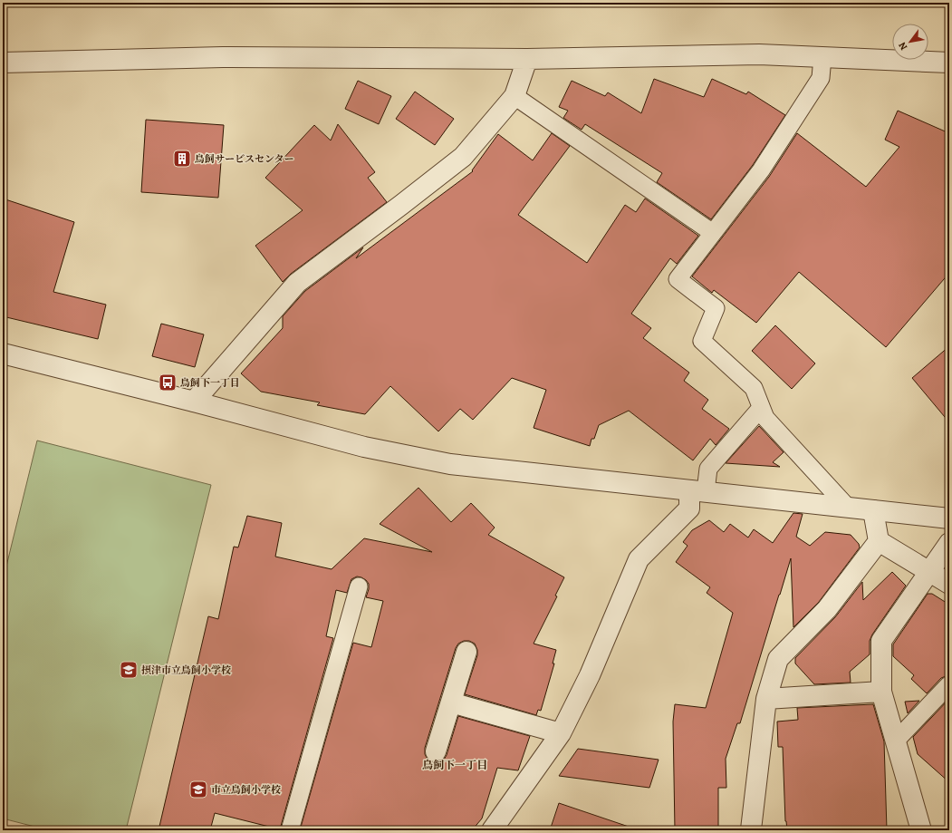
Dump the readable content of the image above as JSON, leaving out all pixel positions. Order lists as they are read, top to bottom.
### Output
{
  "districts": ["鳥飼下一丁目"],
  "places": {
    "building": ["鳥飼サービスセンター"],
    "bus stop": ["鳥飼下一丁目"],
    "school or university": ["摂津市立鳥飼小学校", "市立鳥飼小学校"]
  },
  "north": "bottom left"
}
